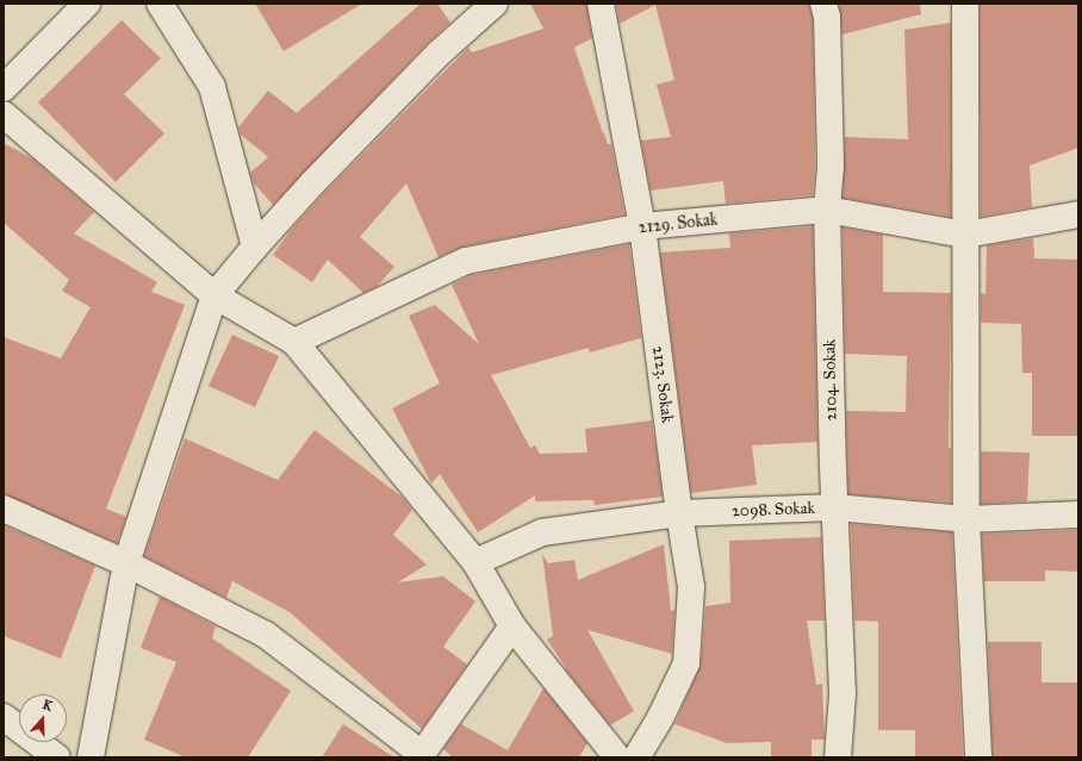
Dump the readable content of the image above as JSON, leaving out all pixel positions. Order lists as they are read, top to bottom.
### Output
{
  "streets": {
    "street": [
      "2129. Sokak",
      "2104. Sokak",
      "2123. Sokak",
      "2098. Sokak"
    ]
  },
  "crossings": [
    ["2129. Sokak", "2104. Sokak"],
    ["2129. Sokak", "2123. Sokak"],
    ["2104. Sokak", "2098. Sokak"],
    ["2123. Sokak", "2098. Sokak"]
  ],
  "north": "top"
}
